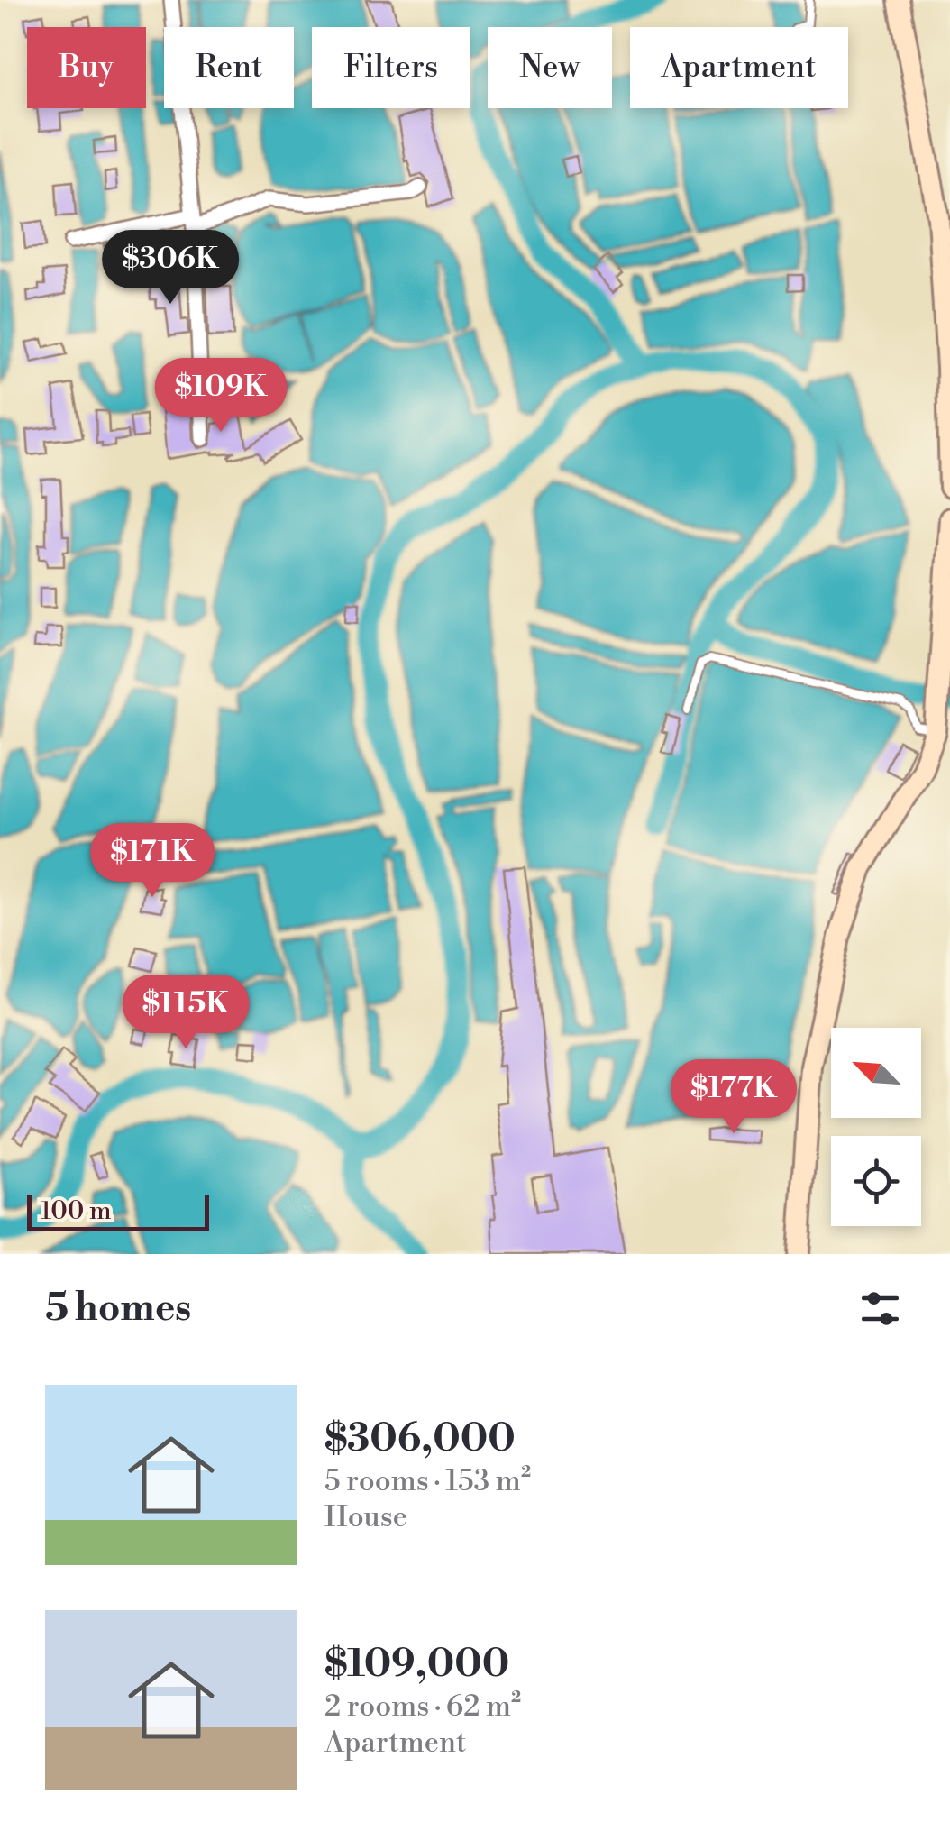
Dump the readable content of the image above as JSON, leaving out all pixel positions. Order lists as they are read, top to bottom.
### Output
{
  "scale_bar": "100 m",
  "north": "top left",
  "page": {
    "chip": [
      "Buy",
      "Rent",
      "Filters",
      "New",
      "Apartment"
    ],
    "price": [
      "$306K",
      "$109K",
      "$171K",
      "$115K",
      "$177K"
    ],
    "scale": "100 m",
    "heading": "5 homes",
    "list": [
      {
        "name": "$306,000",
        "note": "5 rooms · 153 m² · House"
      },
      {
        "name": "$109,000",
        "note": "2 rooms · 62 m² · Apartment"
      }
    ]
  }
}
